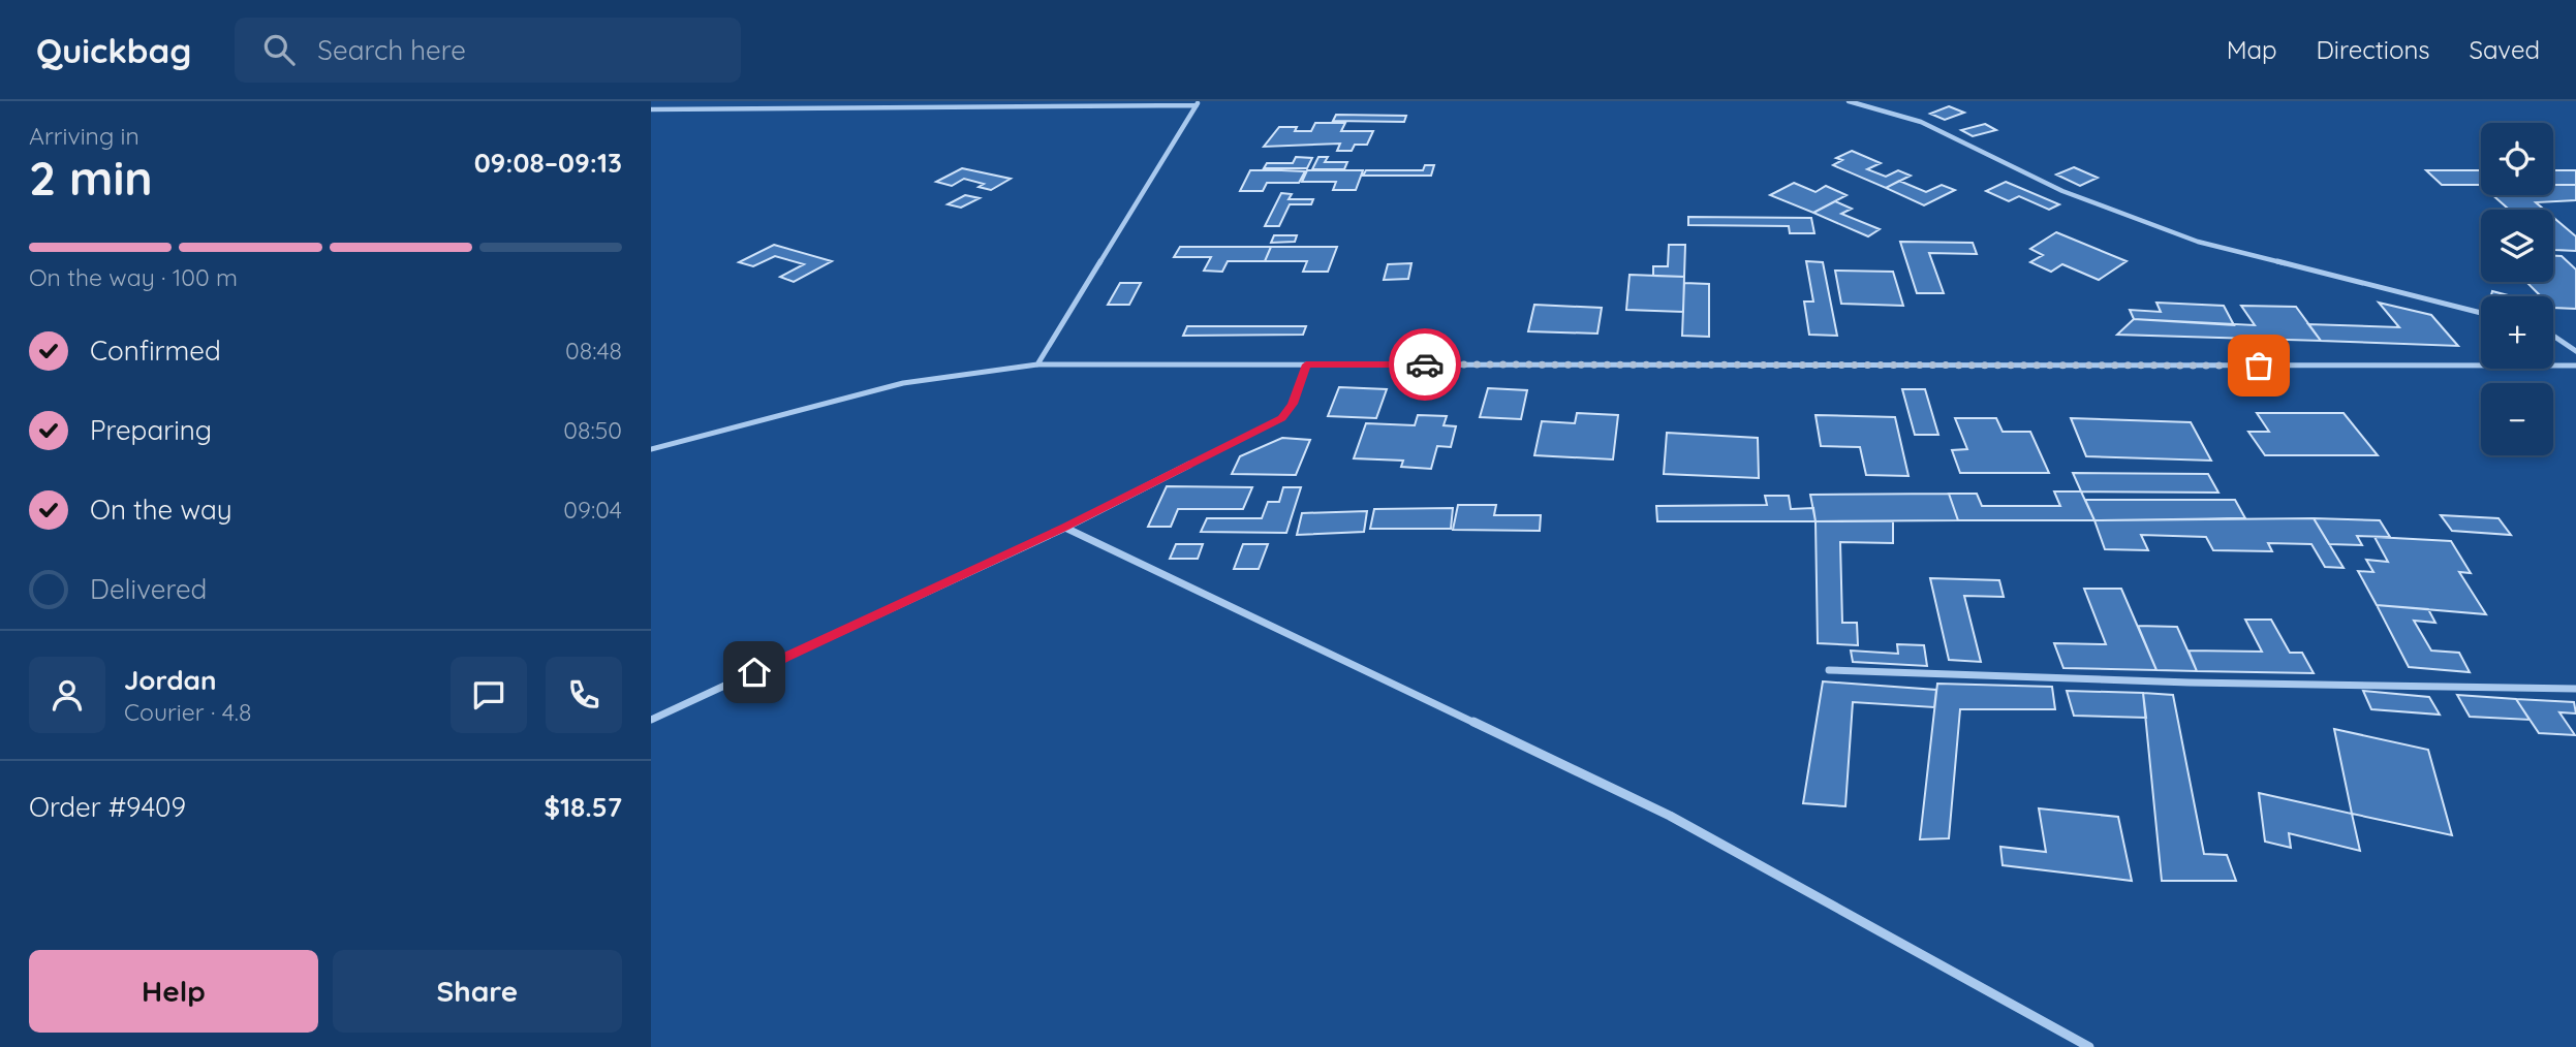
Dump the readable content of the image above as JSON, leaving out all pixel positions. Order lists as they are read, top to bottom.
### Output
{
  "page": {
    "header": "Quickbag",
    "search": "Search here",
    "nav": ["Map", "Directions", "Saved"],
    "heading": ["2 min", "Arriving in", "09:08–09:13"],
    "panel": [
      "Jordan",
      "Courier · 4.8",
      "Order #9409",
      "$18.57"
    ],
    "map_buttons": ["+", "−"],
    "bar": "On the way · 100 m",
    "list": [
      ["Confirmed", "08:48"],
      ["Preparing", "08:50"],
      ["On the way", "09:04"],
      "Delivered"
    ],
    "buttons": ["Help", "Share"]
  }
}
